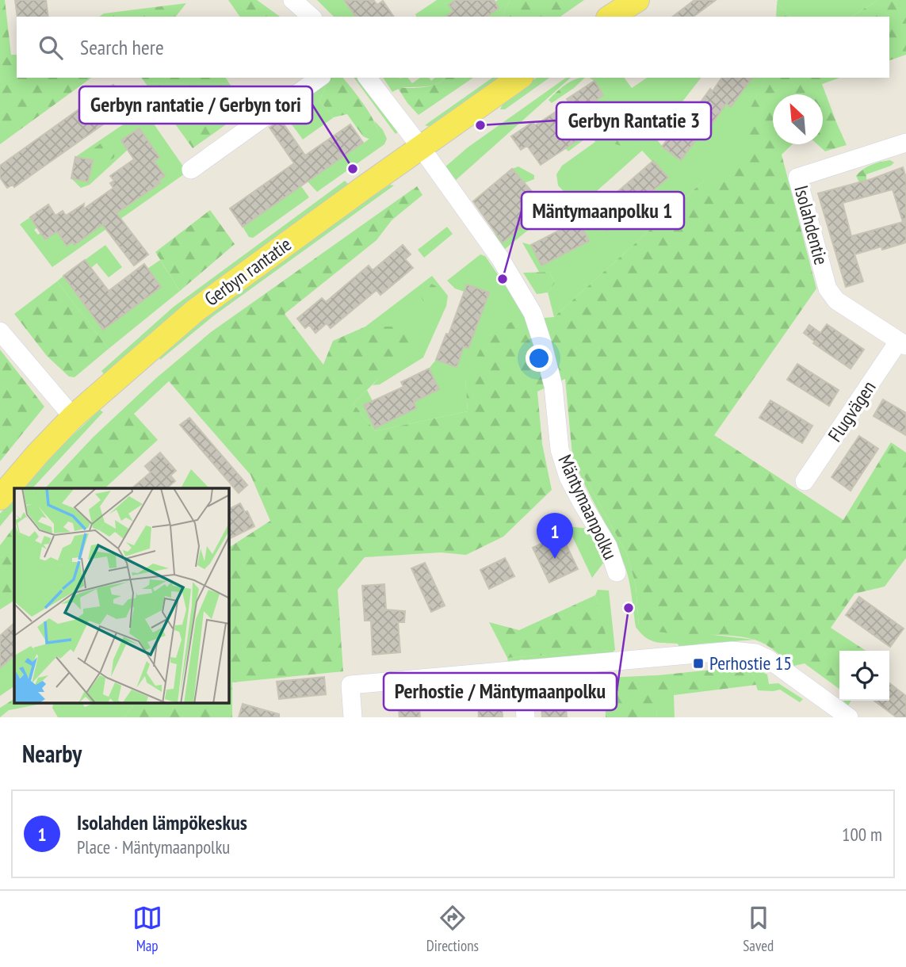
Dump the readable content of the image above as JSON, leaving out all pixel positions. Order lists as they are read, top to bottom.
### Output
{
  "streets": {
    "main road": ["Gerbyn rantatie"],
    "street": ["Isolahdentie", "Flugvägen", "Mäntymaanpolku"]
  },
  "crossings": [
    ["Isolahdentie", "Flugvägen"],
    ["Gerbyn rantatie", "Mäntymaanpolku"]
  ],
  "places": {
    "other": [
      "Gerbyn Rantatie 3",
      "Gerbyn rantatie / Gerbyn tori",
      "Mäntymaanpolku 1",
      "Perhostie / Mäntymaanpolku"
    ],
    "transit": ["Perhostie 15"]
  },
  "north": "top left",
  "page": {
    "search": "Search here",
    "pins": "1",
    "heading": "Nearby",
    "list": [
      {
        "mark": "1",
        "name": "Isolahden lämpökeskus",
        "note": "Place · Mäntymaanpolku",
        "value": "100 m"
      }
    ],
    "nav": ["Map", "Directions", "Saved"]
  }
}
